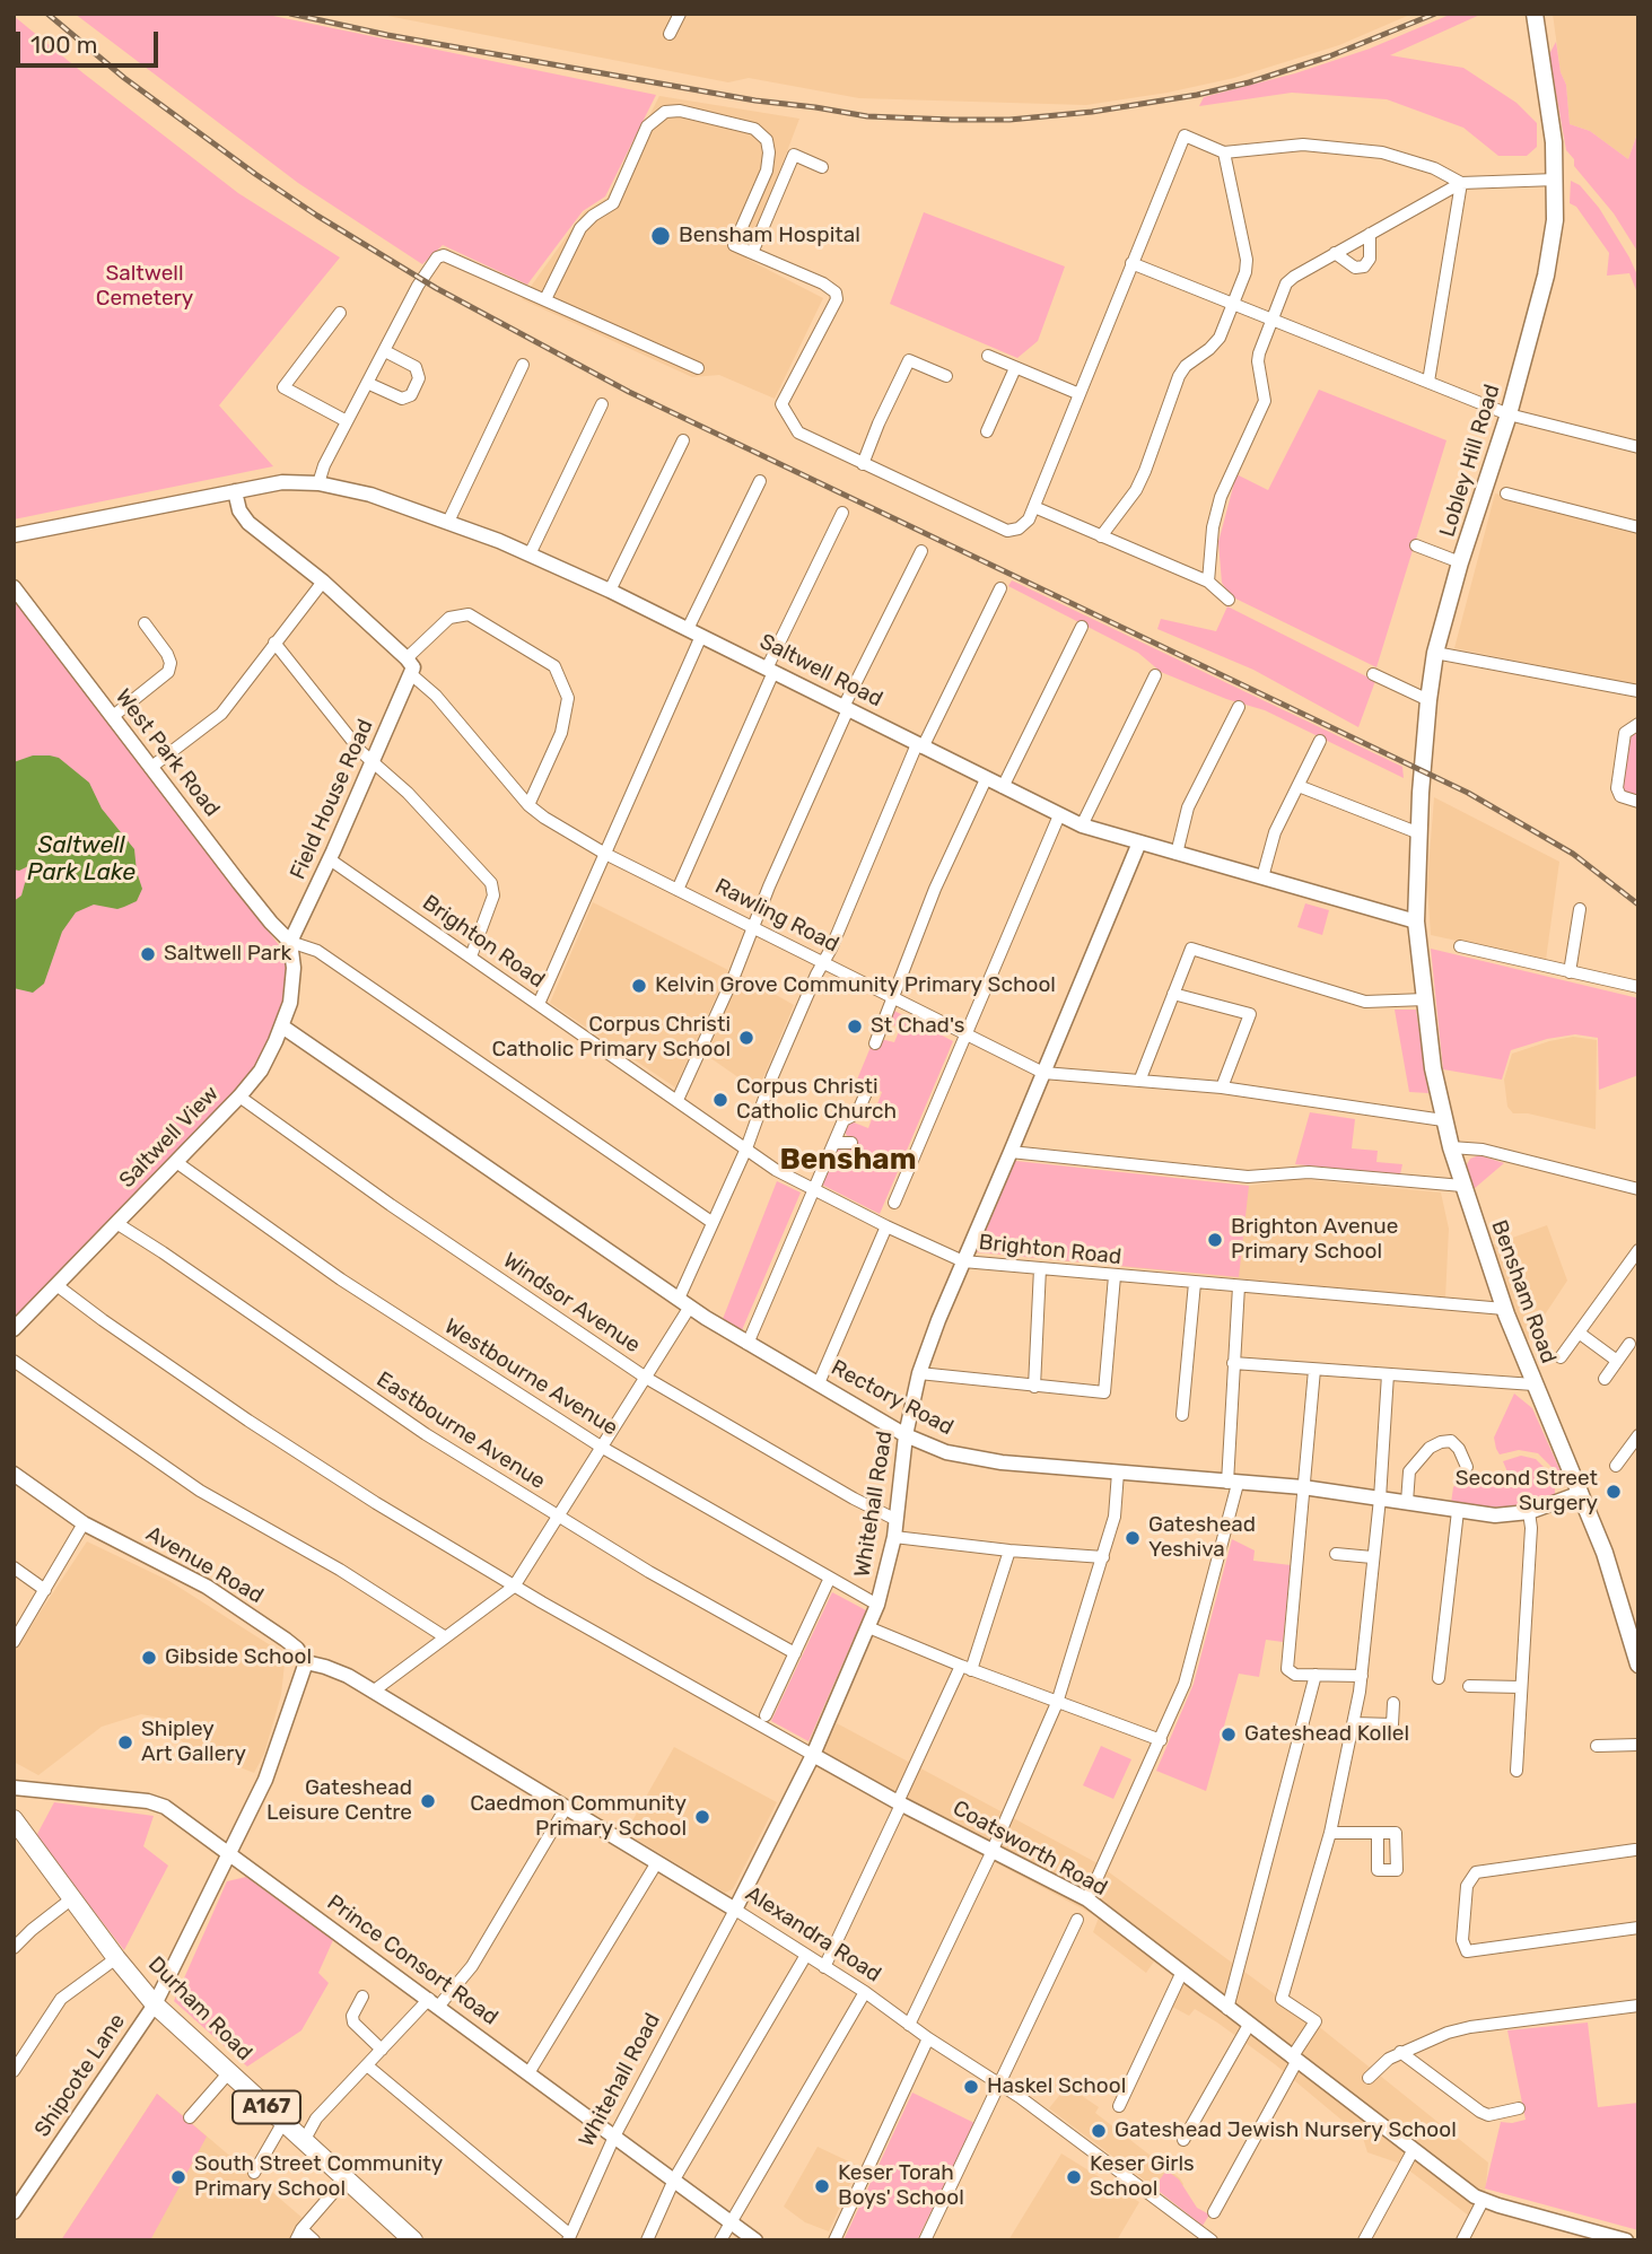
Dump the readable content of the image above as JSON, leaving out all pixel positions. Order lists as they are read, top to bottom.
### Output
{
  "streets": {
    "main road": [
      "Lobley Hill Road",
      "Bensham Road",
      "Durham Road",
      "A167"
    ],
    "street": [
      "Saltwell Road",
      "West Park Road",
      "Field House Road",
      "Rawling Road",
      "Brighton Road",
      "Saltwell View",
      "Windsor Avenue",
      "Westbourne Avenue",
      "Rectory Road",
      "Eastbourne Avenue",
      "Whitehall Road",
      "Avenue Road",
      "Coatsworth Road",
      "Alexandra Road",
      "Prince Consort Road",
      "Shipcote Lane"
    ]
  },
  "crossings": [
    ["Lobley Hill Road", "Saltwell Road"],
    ["Lobley Hill Road", "Bensham Road"],
    ["Saltwell Road", "Bensham Road"],
    ["Saltwell Road", "Whitehall Road"],
    ["West Park Road", "Field House Road"],
    ["West Park Road", "Saltwell View"],
    ["Field House Road", "Rawling Road"],
    ["Field House Road", "Brighton Road"],
    ["Field House Road", "Saltwell View"],
    ["Rawling Road", "Bensham Road"],
    ["Rawling Road", "Whitehall Road"],
    ["Brighton Road", "Bensham Road"],
    ["Brighton Road", "Whitehall Road"],
    ["Saltwell View", "Windsor Avenue"],
    ["Saltwell View", "Westbourne Avenue"],
    ["Saltwell View", "Rectory Road"],
    ["Saltwell View", "Eastbourne Avenue"],
    ["Saltwell View", "Coatsworth Road"],
    ["Bensham Road", "Rectory Road"],
    ["Windsor Avenue", "Whitehall Road"],
    ["Westbourne Avenue", "Whitehall Road"],
    ["Rectory Road", "Whitehall Road"],
    ["Whitehall Road", "Coatsworth Road"],
    ["Whitehall Road", "Alexandra Road"],
    ["Whitehall Road", "Prince Consort Road"],
    ["Avenue Road", "Alexandra Road"],
    ["Avenue Road", "Shipcote Lane"],
    ["Prince Consort Road", "Shipcote Lane"],
    ["Durham Road", "Shipcote Lane"]
  ],
  "districts": ["Bensham"],
  "water": ["Saltwell Park Lake"],
  "parks": ["Saltwell Cemetery"],
  "places": [
    "Bensham Hospital",
    "Saltwell Park",
    "Kelvin Grove Community Primary School",
    "St Chad's",
    "Corpus Christi Catholic Primary School",
    "Corpus Christi Catholic Church",
    "Brighton Avenue Primary School",
    "Second Street Surgery",
    "Gateshead Yeshiva",
    "Gibside School",
    "Gateshead Kollel",
    "Shipley Art Gallery",
    "Gateshead Leisure Centre",
    "Caedmon Community Primary School",
    "Haskel School",
    "Gateshead Jewish Nursery School",
    "South Street Community Primary School",
    "Keser Girls School",
    "Keser Torah Boys' School"
  ],
  "scale_bar": "100 m"
}
